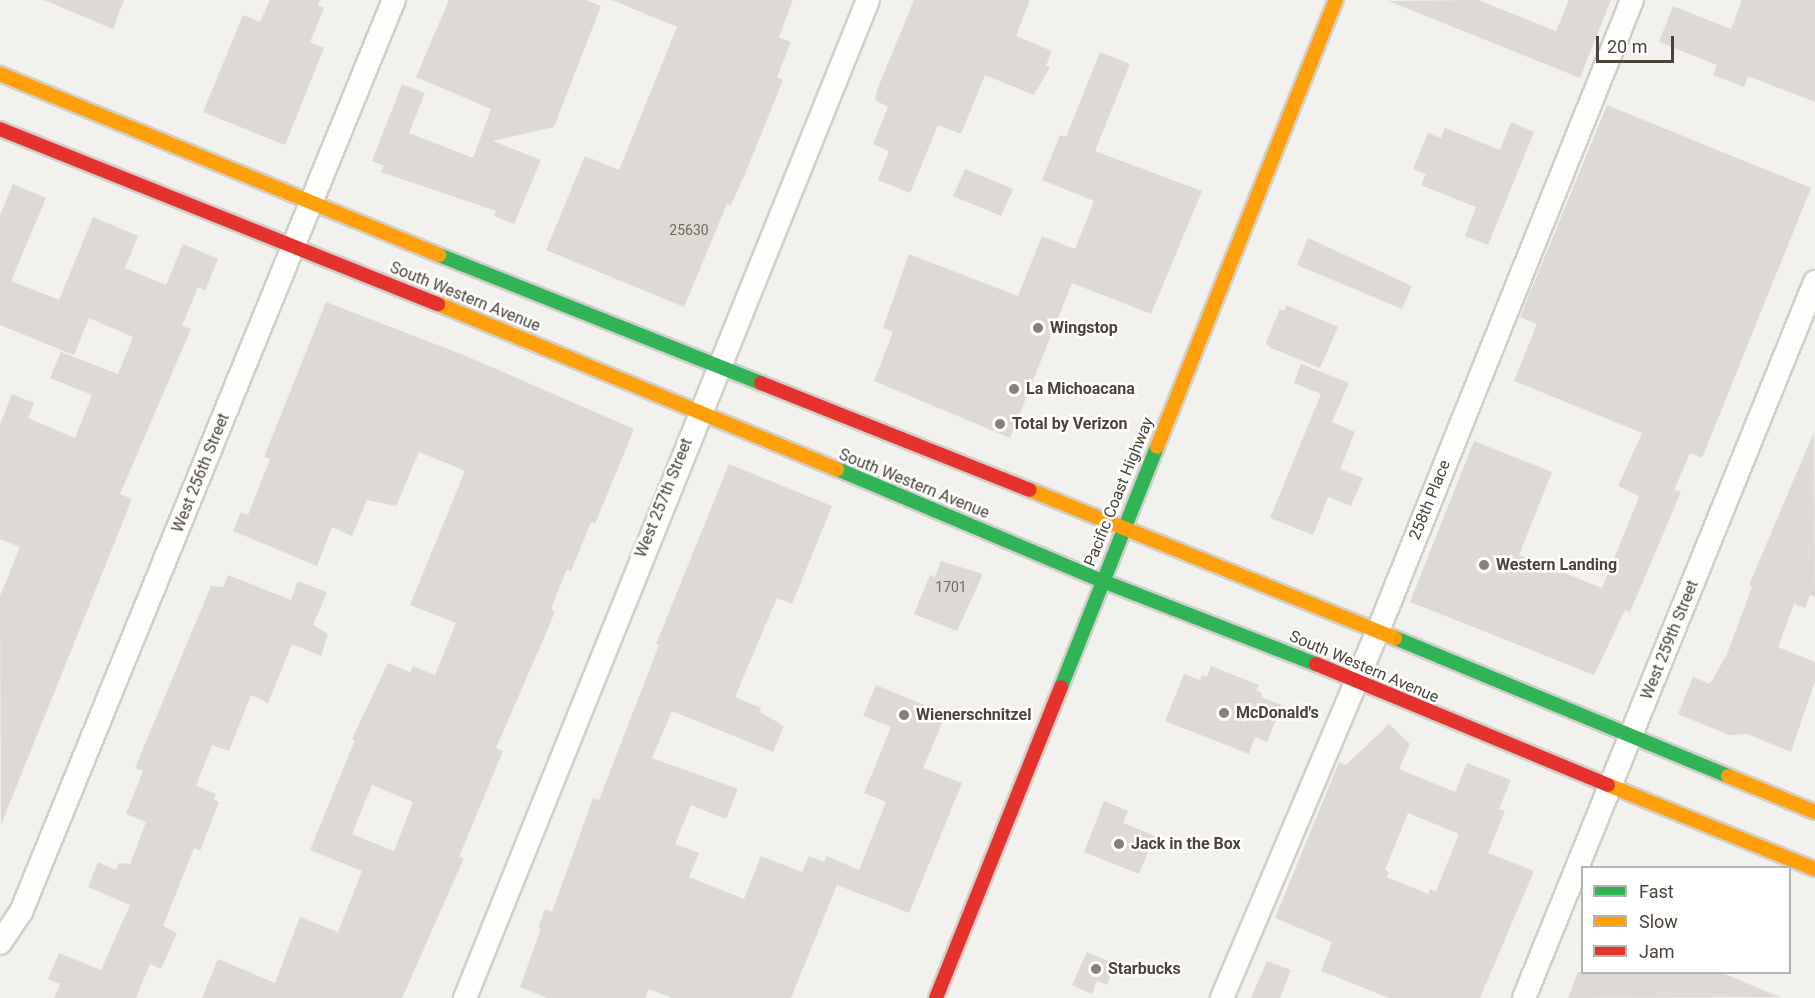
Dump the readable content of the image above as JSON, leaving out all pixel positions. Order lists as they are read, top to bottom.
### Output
{
  "streets": {
    "main road": ["South Western Avenue", "Pacific Coast Highway"],
    "street": [
      "West 256th Street",
      "West 257th Street",
      "258th Place",
      "West 259th Street"
    ]
  },
  "crossings": [
    ["South Western Avenue", "West 256th Street"],
    ["South Western Avenue", "Pacific Coast Highway"],
    ["South Western Avenue", "West 257th Street"],
    ["South Western Avenue", "258th Place"],
    ["South Western Avenue", "West 259th Street"]
  ],
  "places": [
    "Wingstop",
    "La Michoacana",
    "Total by Verizon",
    "Western Landing",
    "McDonald's",
    "Wienerschnitzel",
    "Jack in the Box",
    "Starbucks"
  ],
  "house_numbers": ["25630", "1701"],
  "legend": ["Fast", "Slow", "Jam"],
  "scale_bar": "20 m"
}
